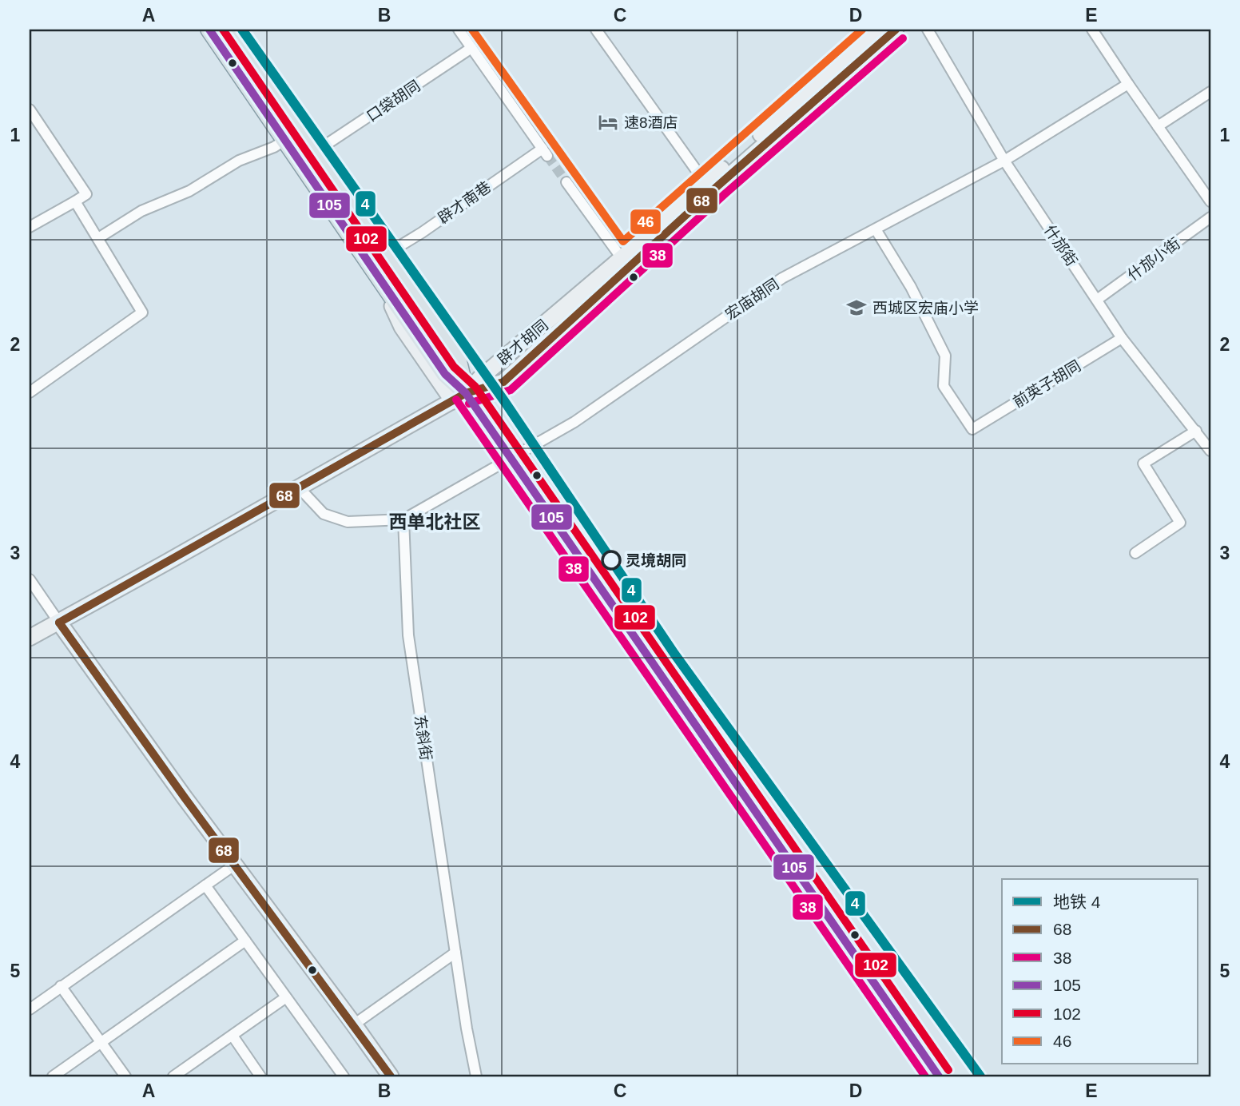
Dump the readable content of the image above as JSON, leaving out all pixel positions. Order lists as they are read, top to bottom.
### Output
{
  "streets": {
    "main road": ["辟才胡同"],
    "street": [
      "口袋胡同",
      "辟才南巷",
      "什邡街",
      "什邡小街",
      "宏庙胡同",
      "前英子胡同",
      "东斜街"
    ]
  },
  "crossings": [
    ["口袋胡同", "辟才南巷"],
    ["什邡街", "什邡小街"],
    ["什邡街", "宏庙胡同"],
    ["什邡街", "前英子胡同"],
    ["宏庙胡同", "前英子胡同"]
  ],
  "districts": ["西单北社区"],
  "places": {
    "hotel": ["速8酒店"],
    "school or university": ["西城区宏庙小学"],
    "other": ["灵境胡同"]
  },
  "lines": [
    "metro line 4",
    "transit line 68",
    "transit line 105",
    "transit line 102",
    "transit line 46",
    "transit line 38"
  ],
  "legend": [
    "地铁 4",
    "68",
    "38",
    "105",
    "102",
    "46"
  ],
  "grid": {
    "columns": [
      "A",
      "B",
      "C",
      "D",
      "E"
    ],
    "rows": [
      "1",
      "2",
      "3",
      "4",
      "5"
    ]
  }
}
